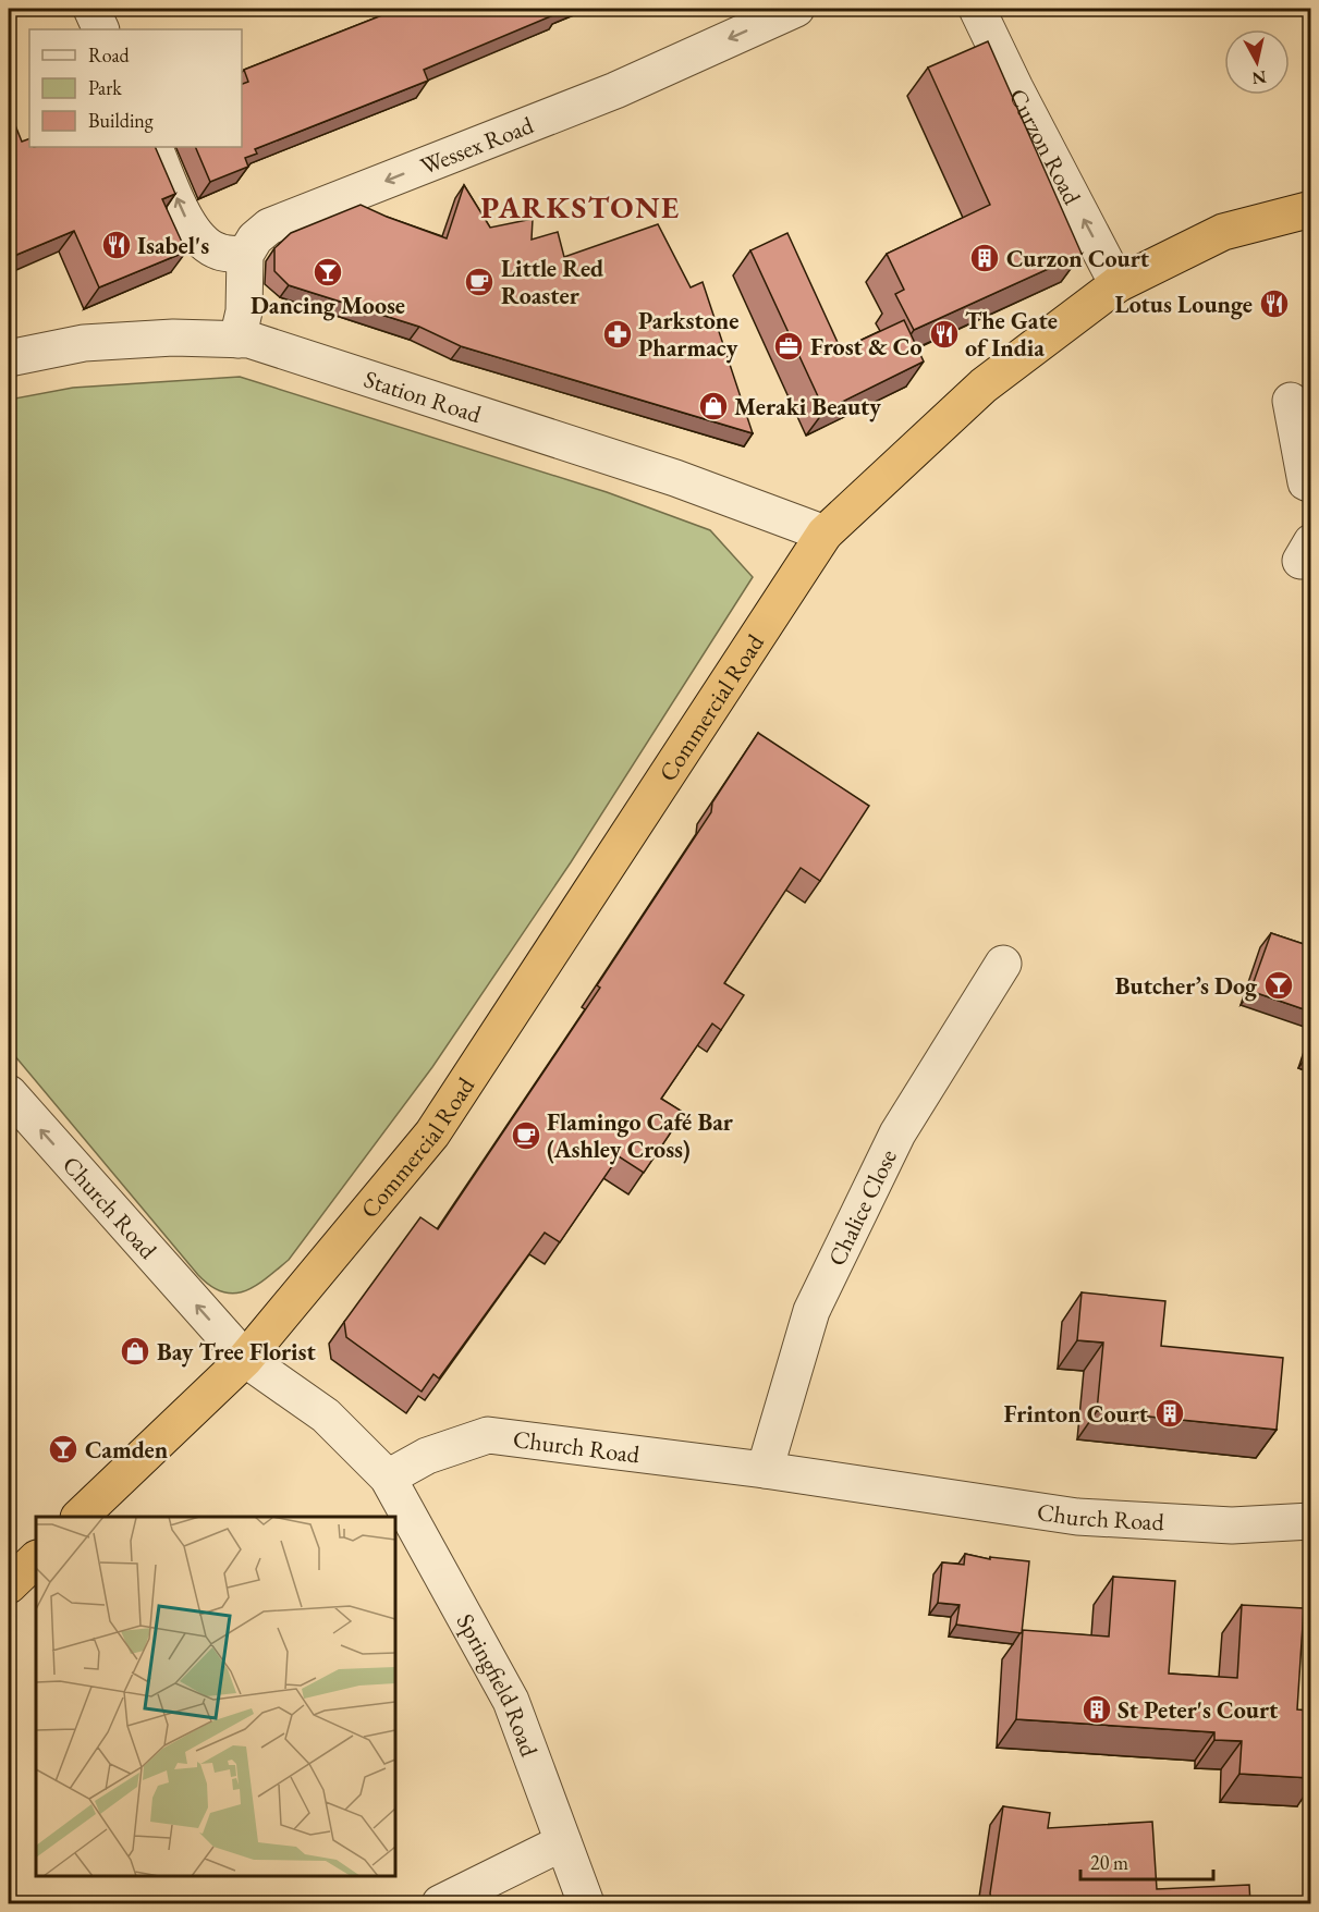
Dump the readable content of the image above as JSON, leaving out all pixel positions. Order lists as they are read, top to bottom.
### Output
{
  "streets": {
    "highway": ["Commercial Road"],
    "street": [
      "Wessex Road",
      "Curzon Road",
      "Station Road",
      "Church Road",
      "Chalice Close",
      "Springfield Road"
    ]
  },
  "crossings": [
    ["Curzon Road", "Commercial Road"],
    ["Station Road", "Commercial Road"],
    ["Commercial Road", "Church Road"],
    ["Church Road", "Chalice Close"],
    ["Church Road", "Springfield Road"]
  ],
  "one_way": ["Wessex Road", "Curzon Road"],
  "districts": ["PARKSTONE"],
  "places": {
    "restaurant": ["Isabel's", "Lotus Lounge", "The Gate of India"],
    "building": ["Curzon Court", "Frinton Court", "St Peter's Court"],
    "bar": ["Dancing Moose", "Butcher’s Dog", "Camden"],
    "cafe": ["Little Red Roaster", "Flamingo Café Bar (Ashley Cross)"],
    "pharmacy": ["Parkstone Pharmacy"],
    "office": ["Frost & Co"],
    "shop": ["Meraki Beauty", "Bay Tree Florist"]
  },
  "legend": ["Road", "Park", "Building"],
  "scale_bar": "20 m",
  "north": "bottom"
}
